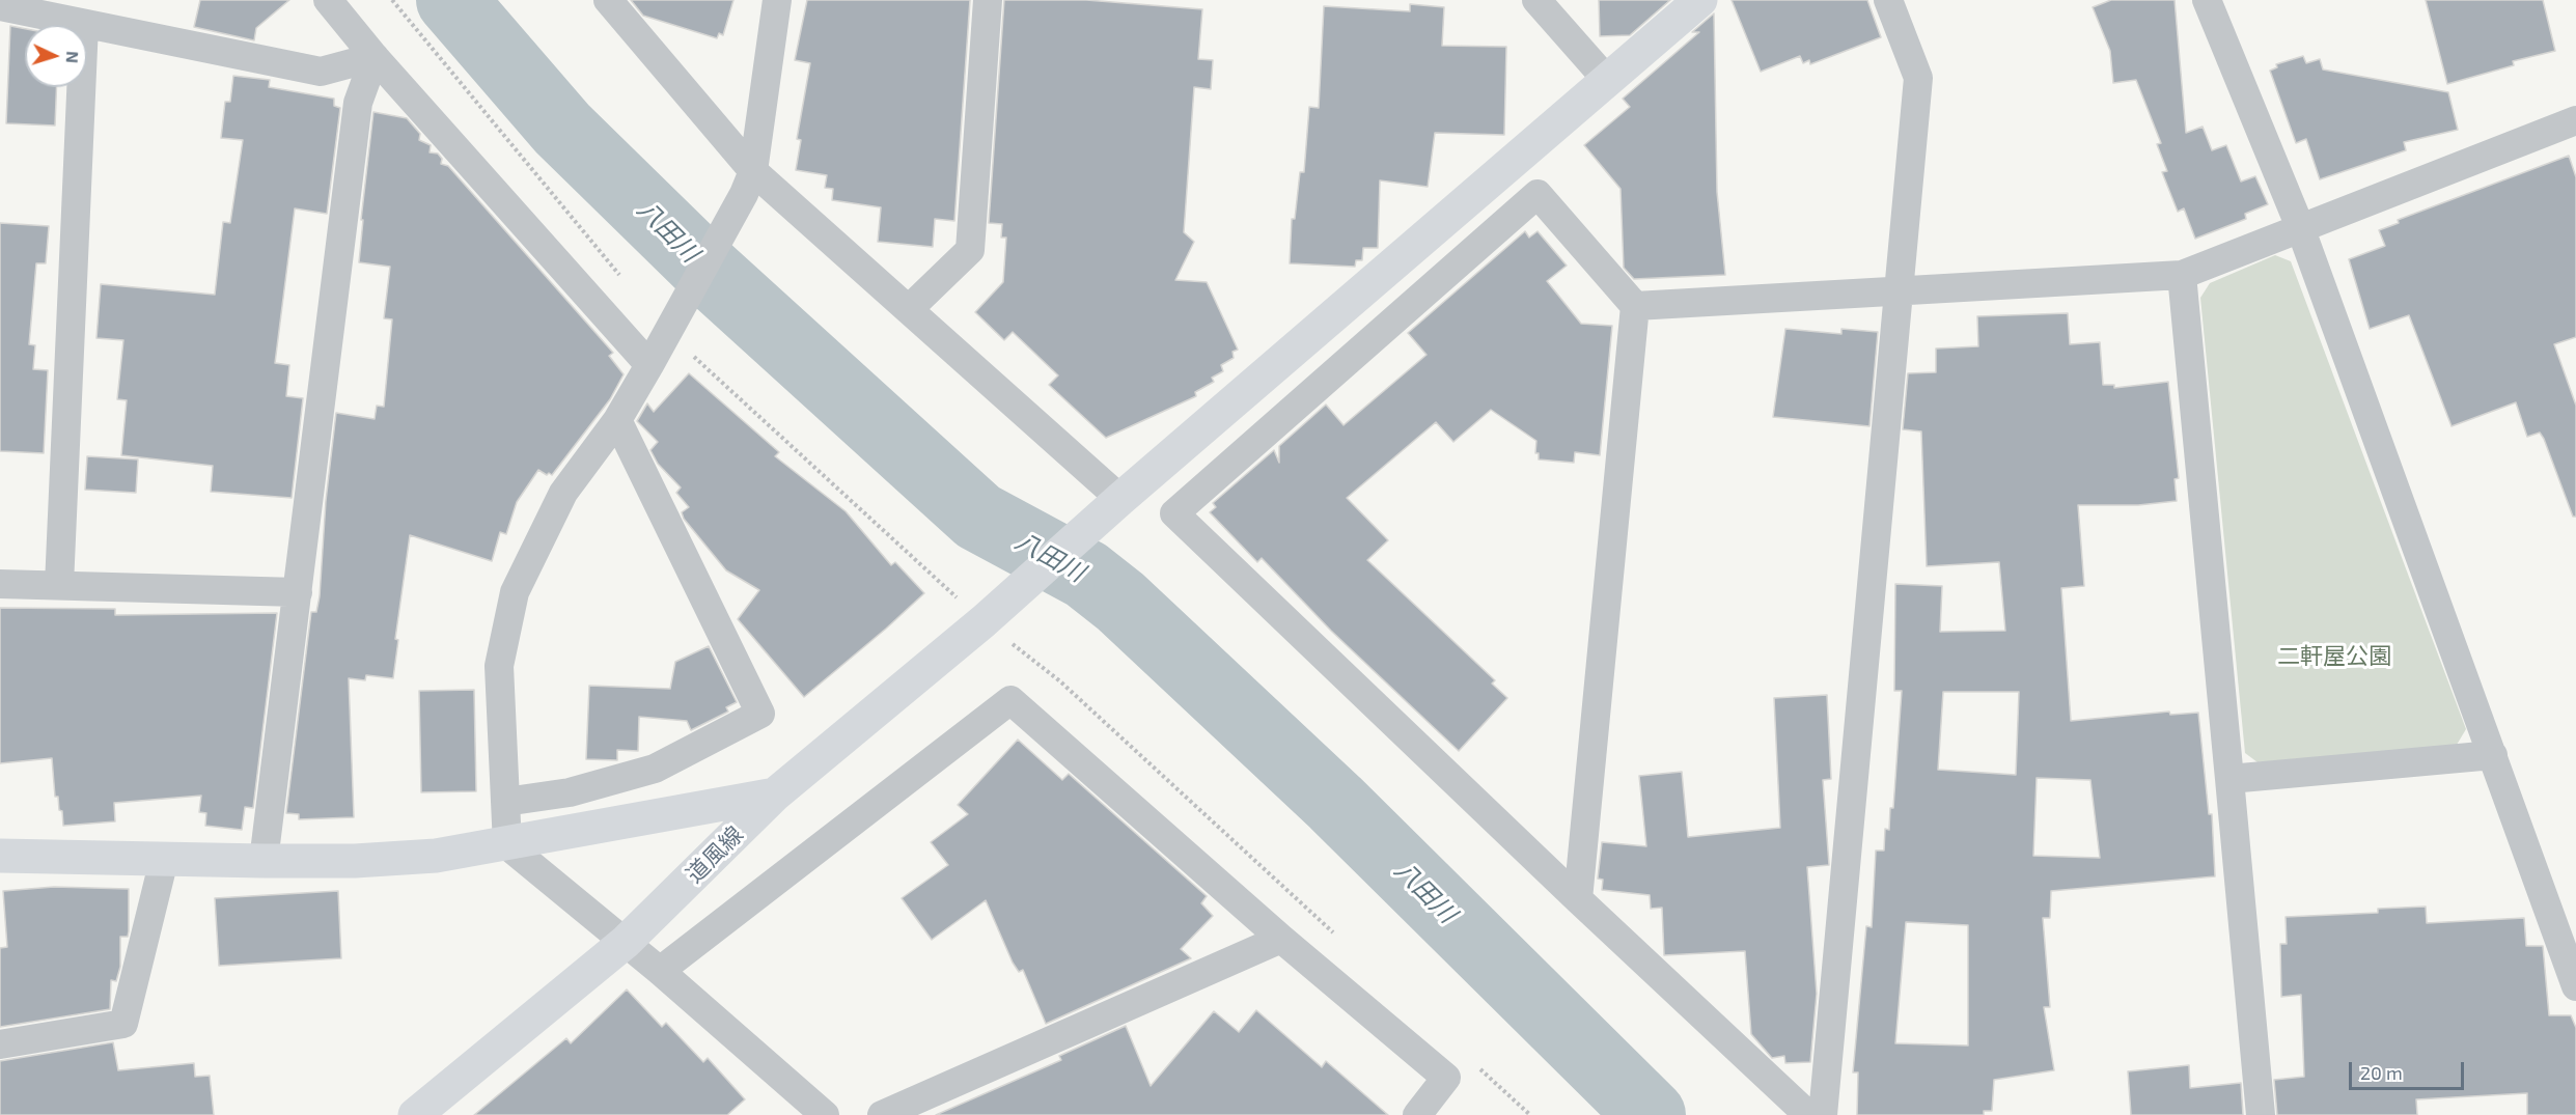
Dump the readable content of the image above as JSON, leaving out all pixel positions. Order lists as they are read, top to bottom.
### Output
{
  "streets": {
    "street": ["道風線"]
  },
  "water": ["八田川"],
  "parks": ["二軒屋公園"],
  "scale_bar": "20 m",
  "north": "right"
}
